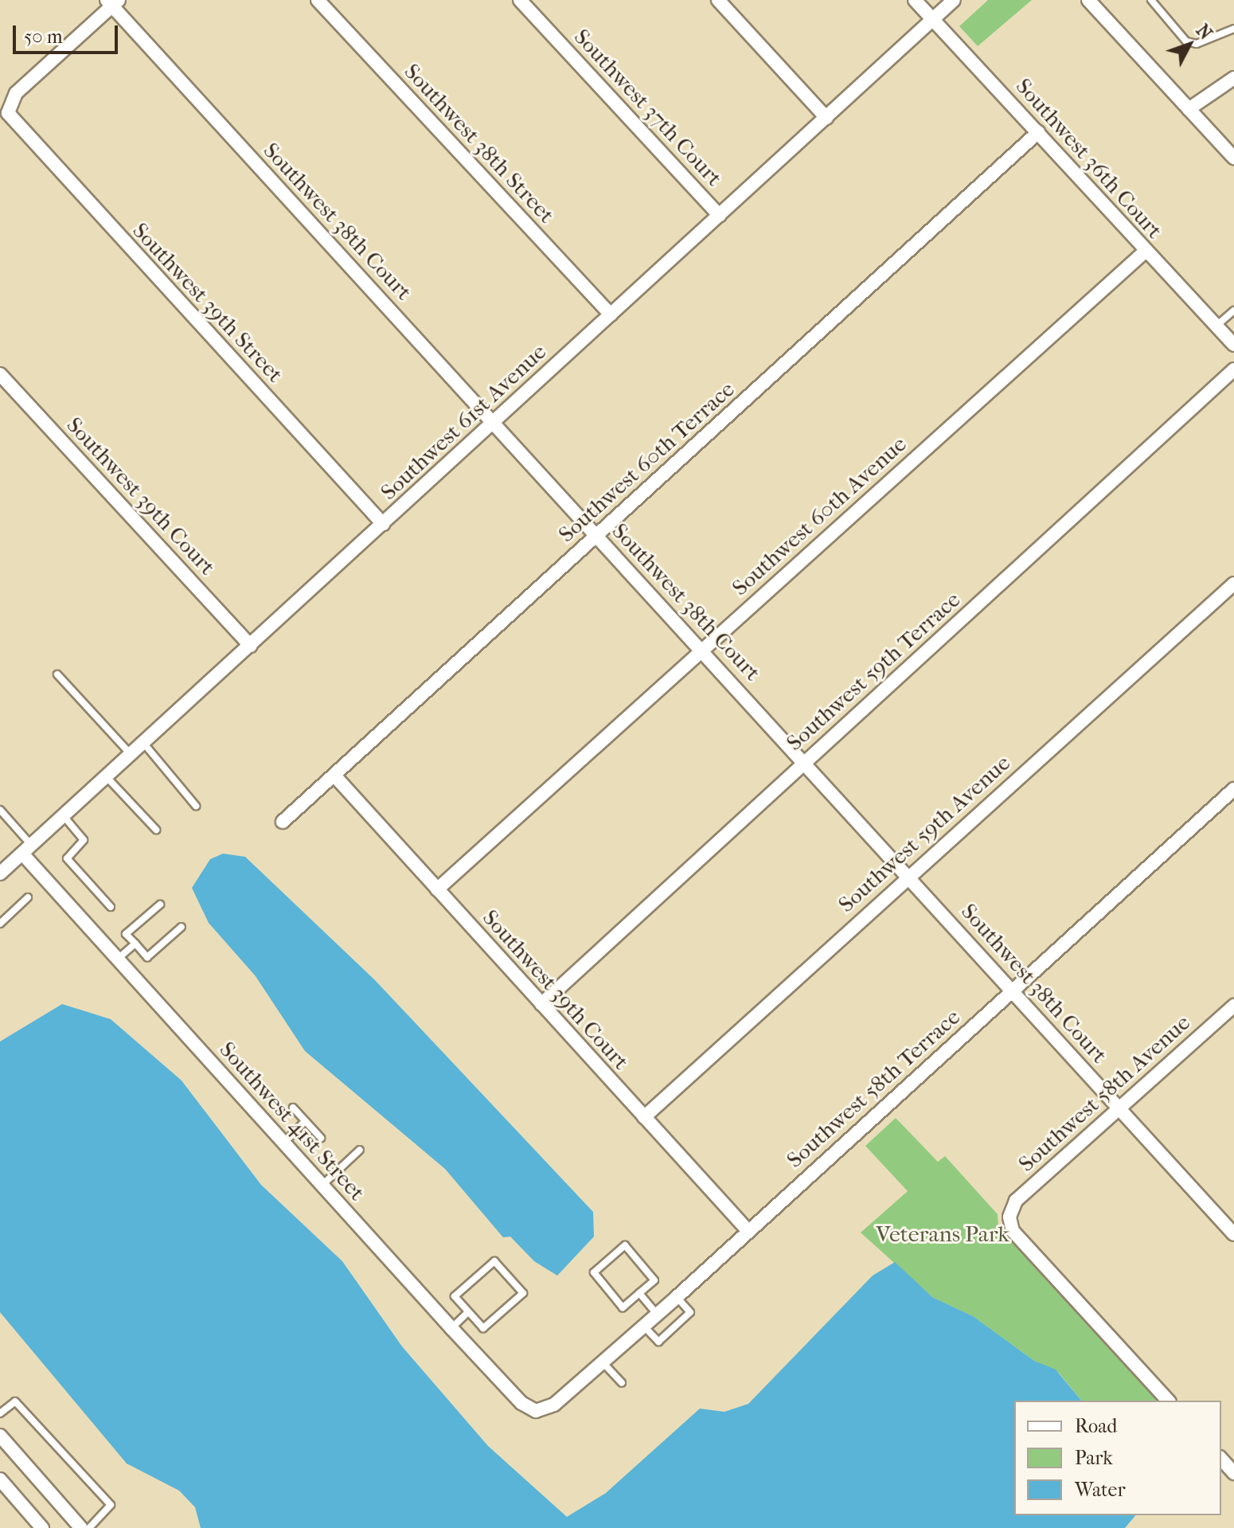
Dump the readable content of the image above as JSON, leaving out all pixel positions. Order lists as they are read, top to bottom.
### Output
{
  "streets": {
    "street": [
      "Southwest 37th Court",
      "Southwest 38th Street",
      "Southwest 36th Court",
      "Southwest 38th Court",
      "Southwest 39th Street",
      "Southwest 61st Avenue",
      "Southwest 60th Terrace",
      "Southwest 39th Court",
      "Southwest 60th Avenue",
      "Southwest 59th Terrace",
      "Southwest 59th Avenue",
      "Southwest 58th Terrace",
      "Southwest 58th Avenue",
      "Southwest 41st Street"
    ]
  },
  "crossings": [
    ["Southwest 37th Court", "Southwest 61st Avenue"],
    ["Southwest 38th Street", "Southwest 61st Avenue"],
    ["Southwest 36th Court", "Southwest 61st Avenue"],
    ["Southwest 36th Court", "Southwest 60th Terrace"],
    ["Southwest 36th Court", "Southwest 60th Avenue"],
    ["Southwest 38th Court", "Southwest 39th Street"],
    ["Southwest 38th Court", "Southwest 61st Avenue"],
    ["Southwest 38th Court", "Southwest 60th Terrace"],
    ["Southwest 38th Court", "Southwest 60th Avenue"],
    ["Southwest 38th Court", "Southwest 59th Terrace"],
    ["Southwest 38th Court", "Southwest 59th Avenue"],
    ["Southwest 38th Court", "Southwest 58th Terrace"],
    ["Southwest 38th Court", "Southwest 58th Avenue"],
    ["Southwest 39th Street", "Southwest 61st Avenue"],
    ["Southwest 61st Avenue", "Southwest 39th Court"],
    ["Southwest 61st Avenue", "Southwest 41st Street"],
    ["Southwest 60th Terrace", "Southwest 39th Court"],
    ["Southwest 39th Court", "Southwest 60th Avenue"],
    ["Southwest 39th Court", "Southwest 59th Terrace"],
    ["Southwest 39th Court", "Southwest 59th Avenue"],
    ["Southwest 39th Court", "Southwest 58th Terrace"],
    ["Southwest 58th Terrace", "Southwest 41st Street"]
  ],
  "parks": ["Veterans Park"],
  "legend": ["Road", "Park", "Water"],
  "scale_bar": "50 m",
  "north": "top right"
}
